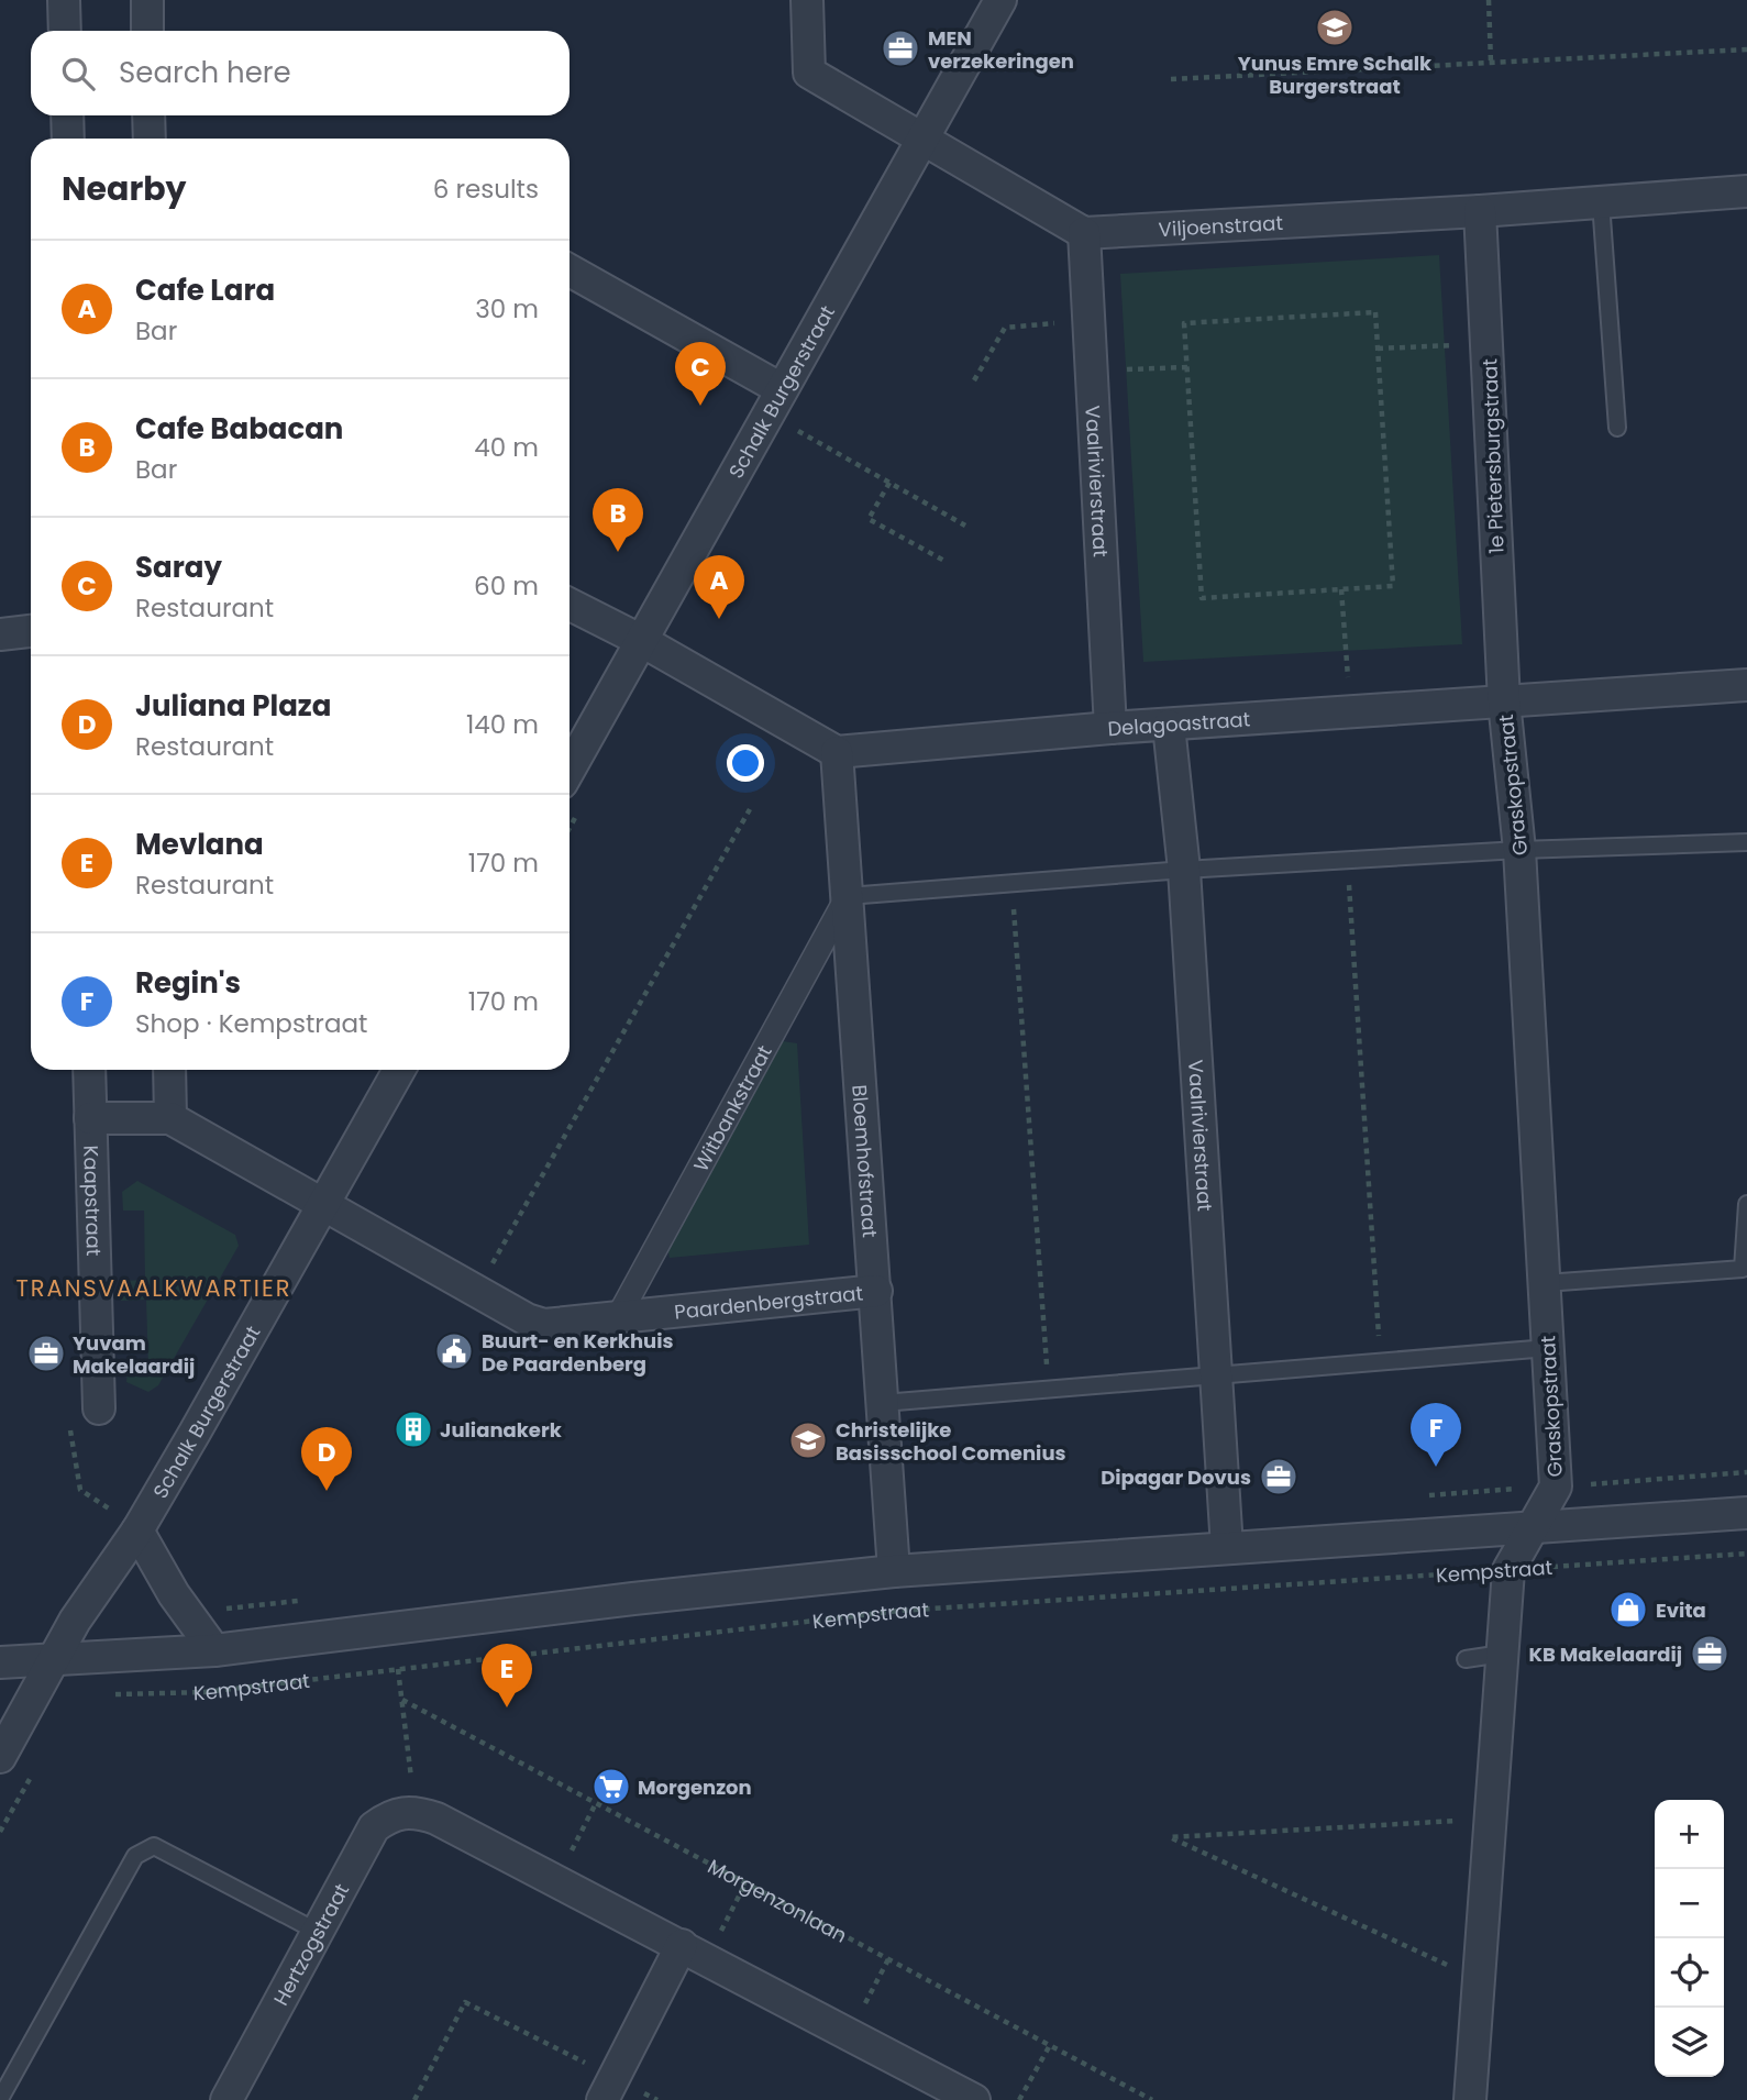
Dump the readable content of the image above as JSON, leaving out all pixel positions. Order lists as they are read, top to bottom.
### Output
{
  "streets": {
    "street": [
      "Viljoenstraat",
      "Schalk Burgerstraat",
      "1e Pietersburgstraat",
      "Vaalrivierstraat",
      "Delagoastraat",
      "Graskopstraat",
      "Witbankstraat",
      "Bloemhofstraat",
      "Kaapstraat",
      "Paardenbergstraat",
      "Kempstraat",
      "Hertzogstraat"
    ],
    "path": ["Morgenzonlaan"]
  },
  "crossings": [
    ["Viljoenstraat", "1e Pietersburgstraat"],
    ["Viljoenstraat", "Vaalrivierstraat"],
    ["Schalk Burgerstraat", "Paardenbergstraat"],
    ["Schalk Burgerstraat", "Kempstraat"],
    ["1e Pietersburgstraat", "Delagoastraat"],
    ["1e Pietersburgstraat", "Graskopstraat"],
    ["Vaalrivierstraat", "Delagoastraat"],
    ["Vaalrivierstraat", "Kempstraat"],
    ["Delagoastraat", "Graskopstraat"],
    ["Delagoastraat", "Bloemhofstraat"],
    ["Graskopstraat", "Kempstraat"],
    ["Witbankstraat", "Bloemhofstraat"],
    ["Witbankstraat", "Paardenbergstraat"],
    ["Bloemhofstraat", "Paardenbergstraat"],
    ["Bloemhofstraat", "Kempstraat"]
  ],
  "districts": ["TRANSVAALKWARTIER"],
  "places": {
    "school or university": ["Yunus Emre Schalk Burgerstraat", "Christelijke Basisschool Comenius"],
    "office": [
      "MEN verzekeringen",
      "Yuvam Makelaardij",
      "Dipagar Dovus",
      "KB Makelaardij"
    ],
    "public building": ["Buurt- en Kerkhuis De Paardenberg"],
    "building": ["Julianakerk"],
    "shop": ["Evita"],
    "supermarket": ["Morgenzon"]
  },
  "page": {
    "search": "Search here",
    "heading": ["Nearby", "6 results"],
    "list": [
      {
        "mark": "A",
        "name": "Cafe Lara",
        "note": "Bar",
        "value": "30 m"
      },
      {
        "mark": "B",
        "name": "Cafe Babacan",
        "note": "Bar",
        "value": "40 m"
      },
      {
        "mark": "C",
        "name": "Saray",
        "note": "Restaurant",
        "value": "60 m"
      },
      {
        "mark": "D",
        "name": "Juliana Plaza",
        "note": "Restaurant",
        "value": "140 m"
      },
      {
        "mark": "E",
        "name": "Mevlana",
        "note": "Restaurant",
        "value": "170 m"
      },
      {
        "mark": "F",
        "name": "Regin's",
        "note": "Shop · Kempstraat",
        "value": "170 m"
      }
    ],
    "pins": [
      "C",
      "B",
      "A",
      "F",
      "D",
      "E"
    ],
    "map_buttons": ["+", "−"]
  }
}
